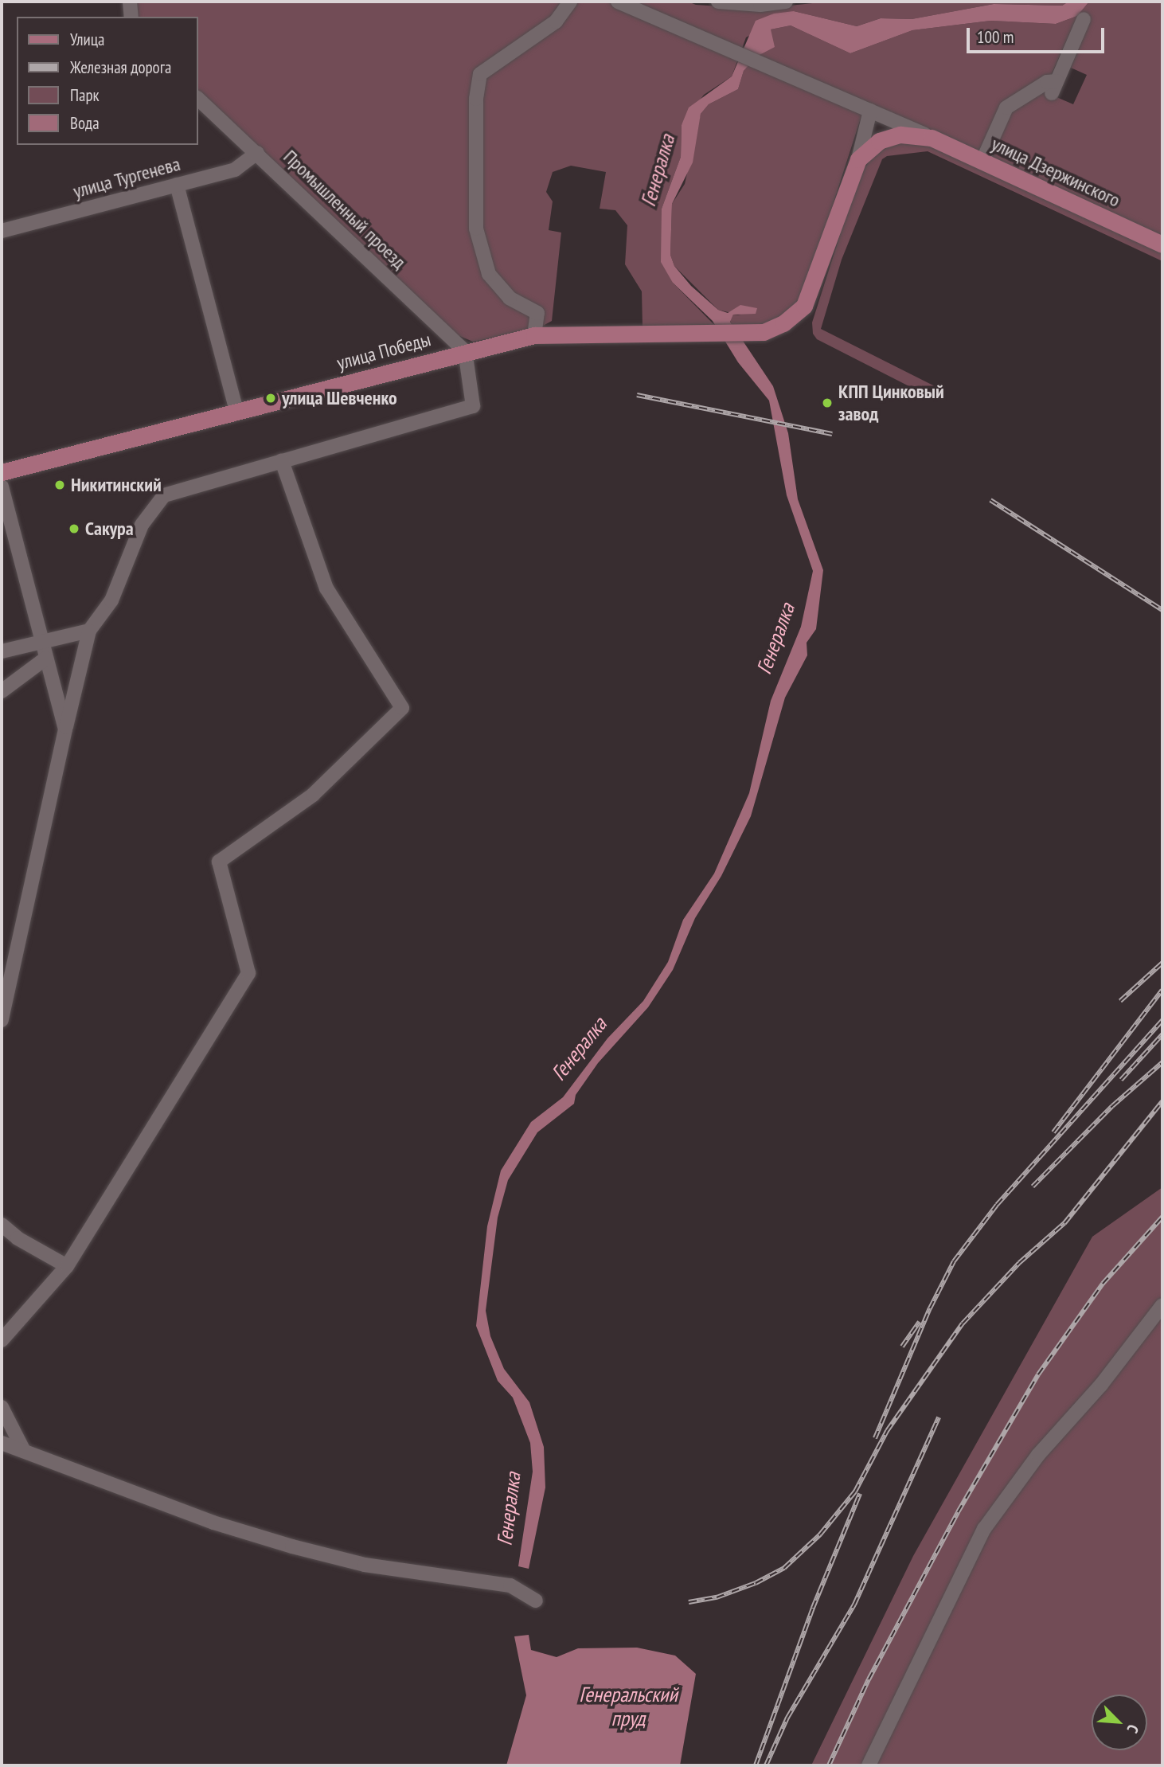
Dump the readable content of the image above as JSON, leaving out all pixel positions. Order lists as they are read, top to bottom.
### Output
{
  "streets": {
    "main road": ["улица Дзержинского", "улица Победы"],
    "street": ["улица Тургенева", "Промышленный проезд"]
  },
  "crossings": [
    ["улица Дзержинского", "улица Победы"],
    ["улица Тургенева", "Промышленный проезд"],
    ["Промышленный проезд", "улица Победы"]
  ],
  "water": ["Генералка", "Генеральский пруд"],
  "places": [
    "улица Шевченко",
    "КПП Цинковый завод",
    "Никитинский",
    "Сакура"
  ],
  "legend": [
    "Улица",
    "Железная дорога",
    "Парк",
    "Вода"
  ],
  "scale_bar": "100 m",
  "north": "bottom right"
}
